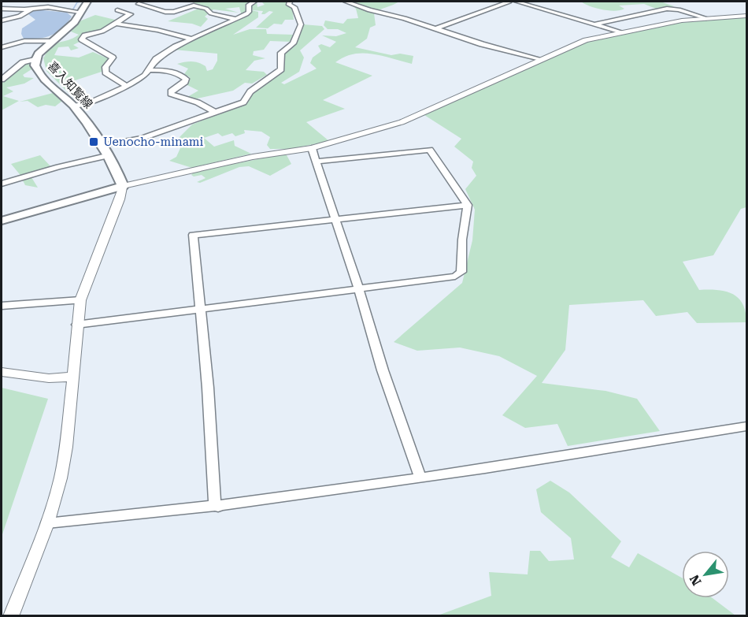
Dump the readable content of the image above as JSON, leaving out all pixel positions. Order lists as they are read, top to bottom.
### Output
{
  "streets": {
    "main road": ["喜入知覧線"]
  },
  "places": {
    "transit": ["Uenocho-minami"]
  },
  "north": "bottom left"
}
